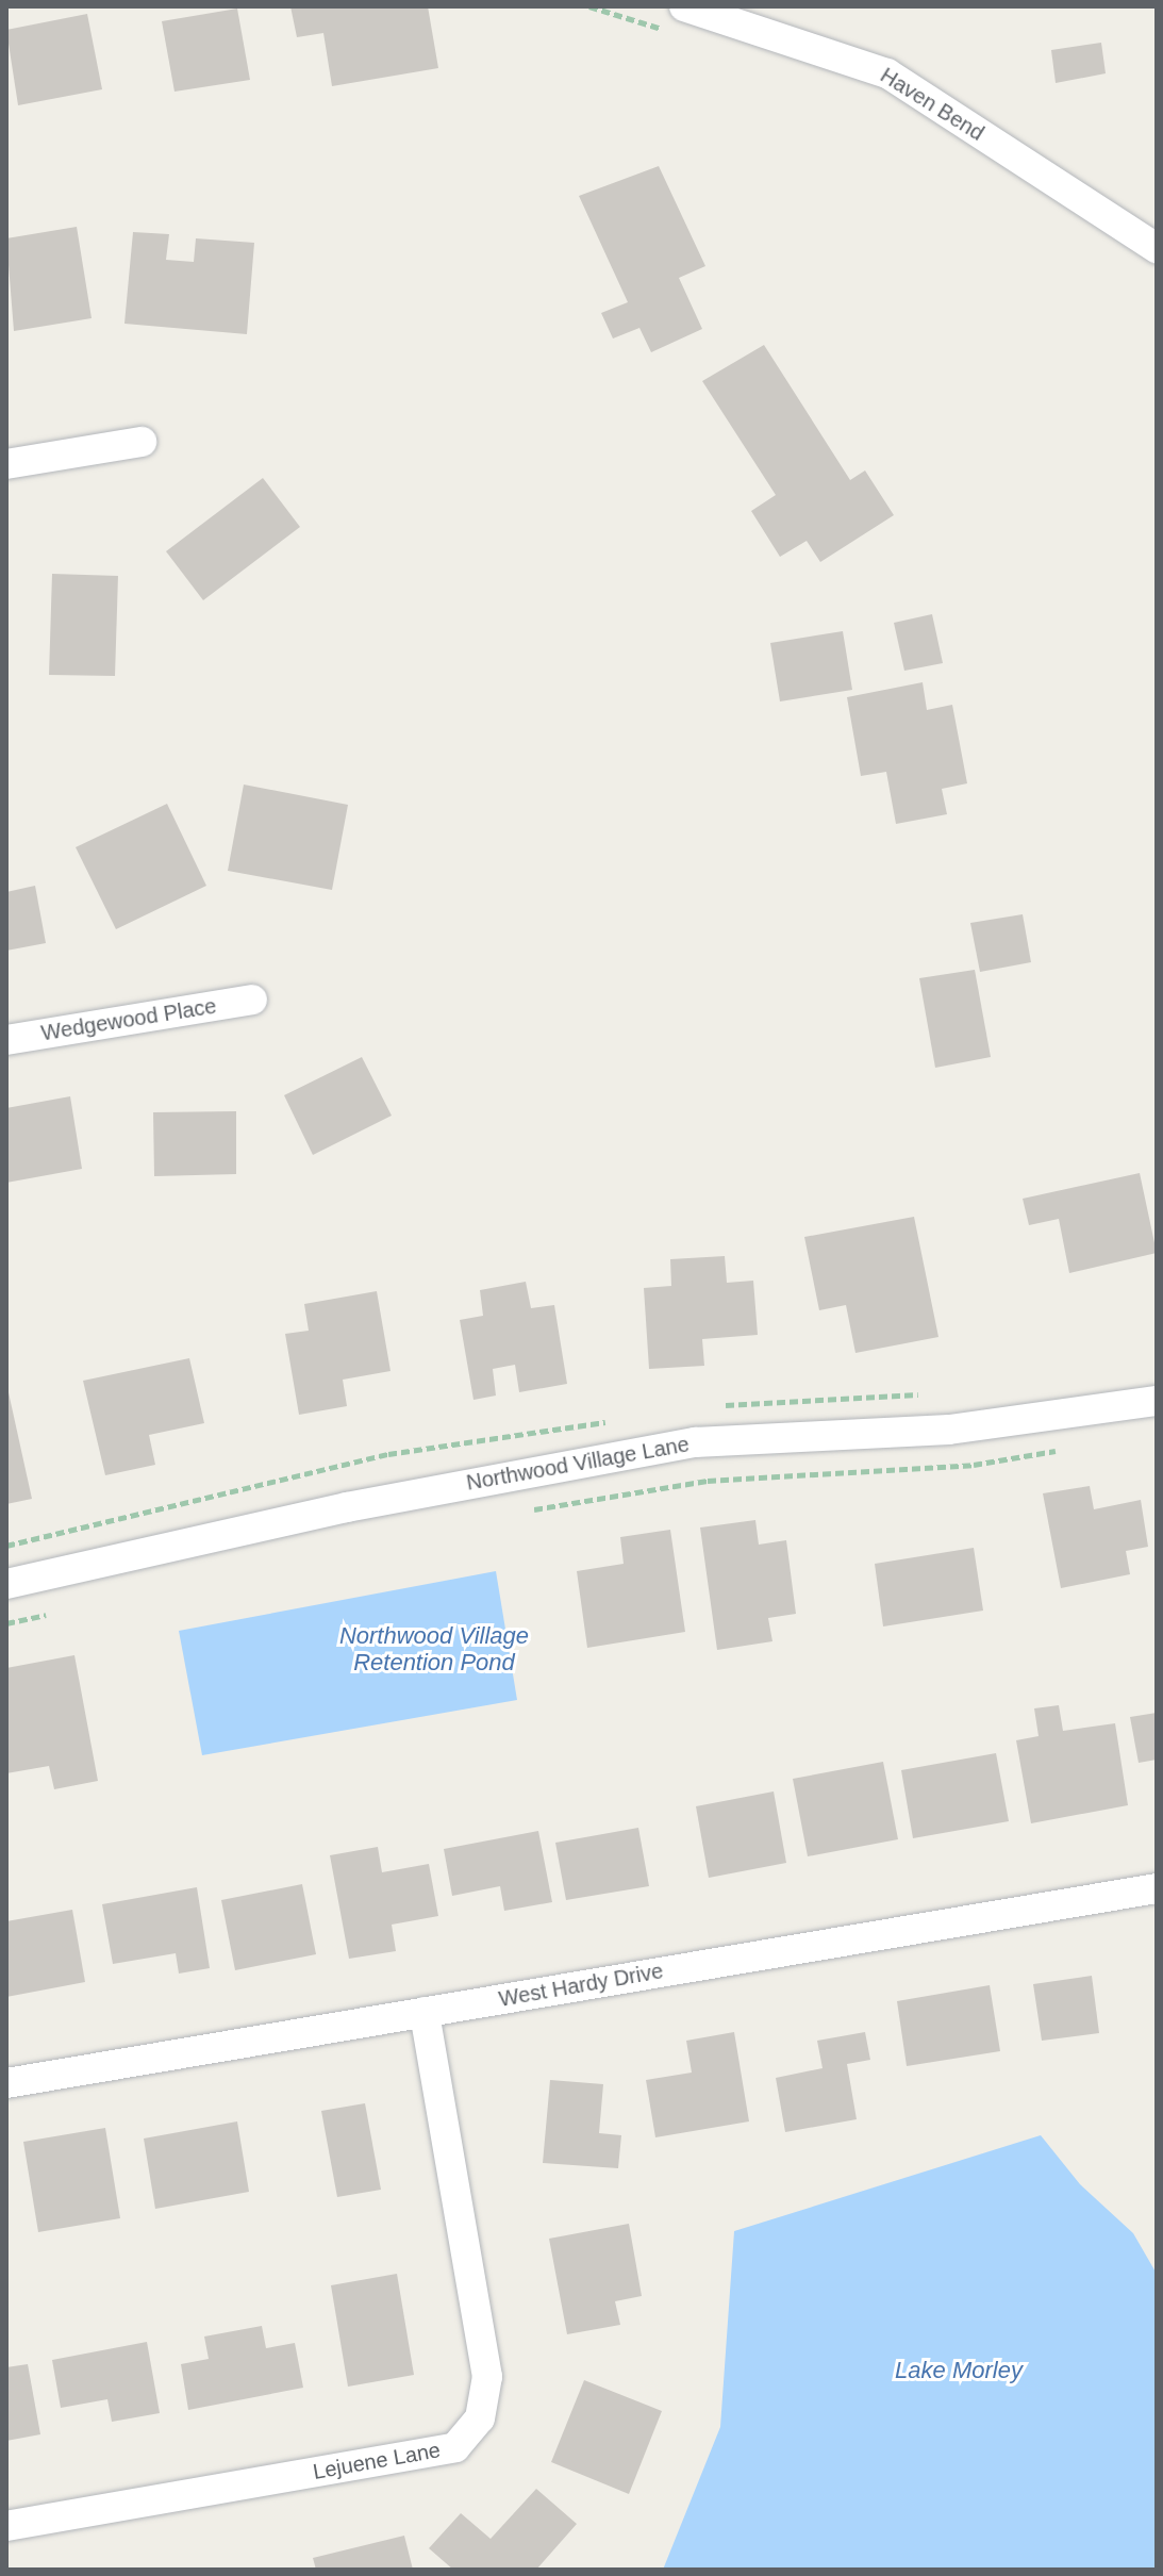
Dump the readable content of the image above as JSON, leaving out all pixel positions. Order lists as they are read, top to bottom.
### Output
{
  "streets": {
    "street": [
      "Haven Bend",
      "Wedgewood Place",
      "Northwood Village Lane",
      "West Hardy Drive",
      "Lejuene Lane"
    ]
  },
  "crossings": [
    ["West Hardy Drive", "Lejuene Lane"]
  ],
  "water": ["Northwood Village Retention Pond", "Lake Morley"]
}
